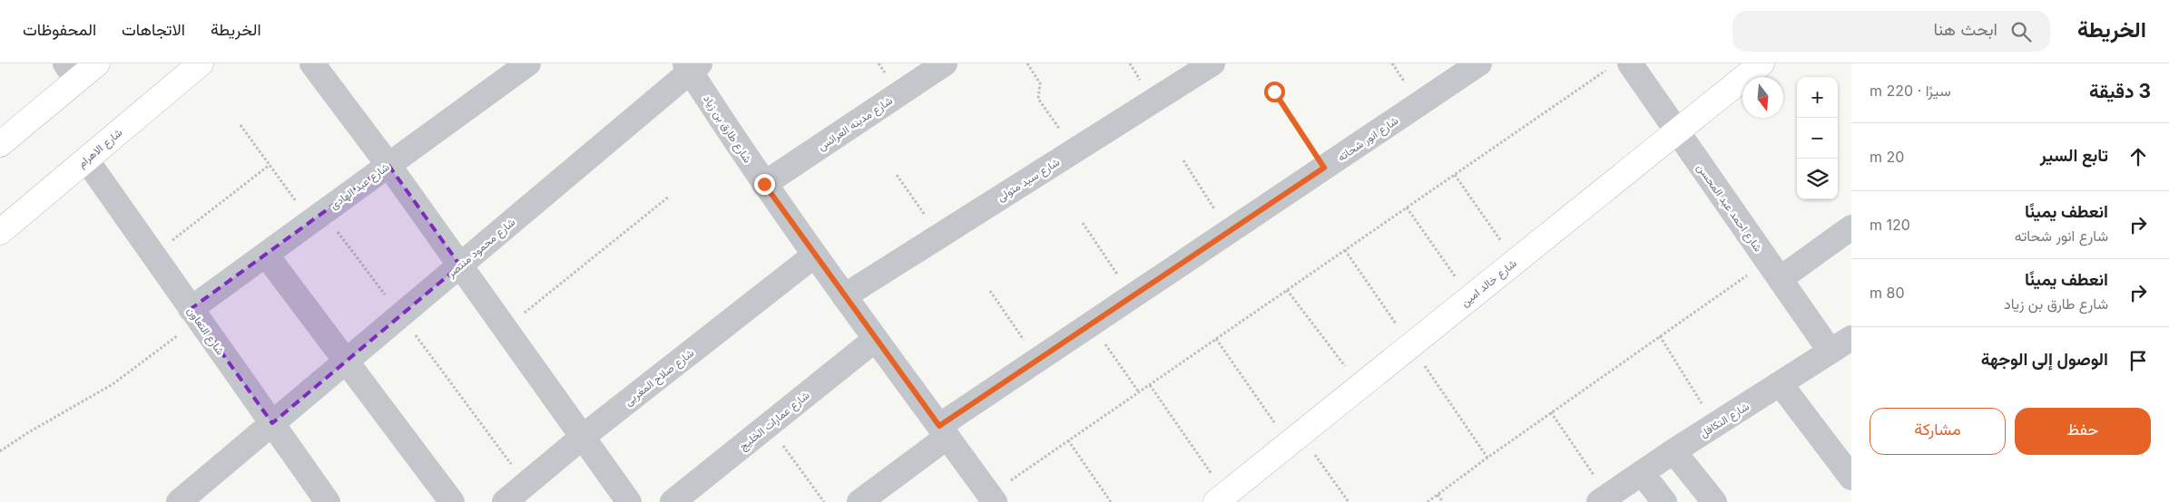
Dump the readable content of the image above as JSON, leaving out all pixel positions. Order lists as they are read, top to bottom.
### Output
{
  "streets": {
    "main road": ["شارع الاهرام", "شارع خالد امين"],
    "street": [
      "شارع مدينه العرائس",
      "شارع طارق بن زياد",
      "شارع انور شحاته",
      "شارع سيد متولى",
      "شارع عبد الهادى",
      "شارع احمد عبد المحسن",
      "شارع محمود منتصر",
      "شارع التعاون",
      "شارع صلاح المغربى",
      "شارع التكافل",
      "شارع عمارات الخليج"
    ]
  },
  "crossings": [
    ["شارع مدينه العرائس", "شارع طارق بن زياد"],
    ["شارع طارق بن زياد", "شارع انور شحاته"],
    ["شارع طارق بن زياد", "شارع سيد متولى"],
    ["شارع طارق بن زياد", "شارع محمود منتصر"],
    ["شارع طارق بن زياد", "شارع صلاح المغربى"],
    ["شارع طارق بن زياد", "شارع عمارات الخليج"],
    ["شارع الاهرام", "شارع التعاون"],
    ["شارع عبد الهادى", "شارع التعاون"],
    ["شارع احمد عبد المحسن", "شارع خالد امين"],
    ["شارع احمد عبد المحسن", "شارع التكافل"],
    ["شارع محمود منتصر", "شارع التعاون"]
  ],
  "north": "bottom",
  "page": {
    "header": "الخريطة",
    "search": "ابحث هنا",
    "nav": ["الخريطة", "الاتجاهات", "المحفوظات"],
    "heading": ["3 دقيقة", "سيرًا · 220 m"],
    "map_buttons": ["+", "−"],
    "list": [
      ["تابع السير", "20 m"],
      ["انعطف يمينًا", "شارع انور شحاته", "120 m"],
      ["انعطف يمينًا", "شارع طارق بن زياد", "80 m"],
      "الوصول إلى الوجهة"
    ],
    "buttons": ["حفظ", "مشاركة"]
  }
}
